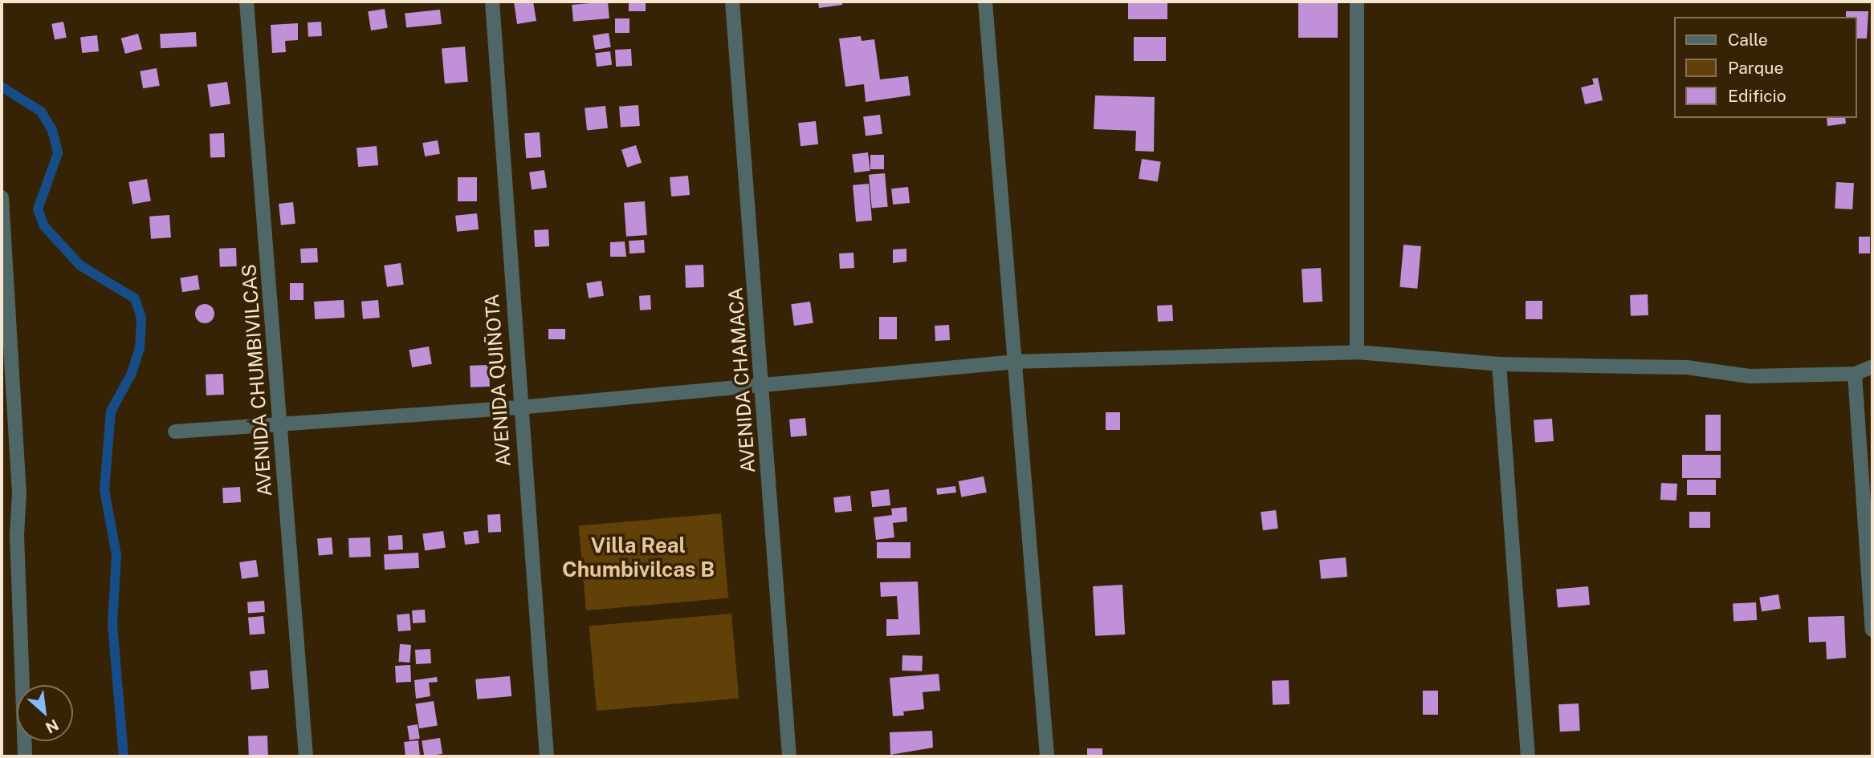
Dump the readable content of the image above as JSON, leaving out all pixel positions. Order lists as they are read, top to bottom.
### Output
{
  "streets": {
    "street": ["AVENIDA CHUMBIVILCAS", "AVENIDA QUIÑOTA", "AVENIDA CHAMACA"]
  },
  "districts": ["Villa Real Chumbivilcas B"],
  "legend": ["Calle", "Parque", "Edificio"],
  "north": "bottom right"
}
